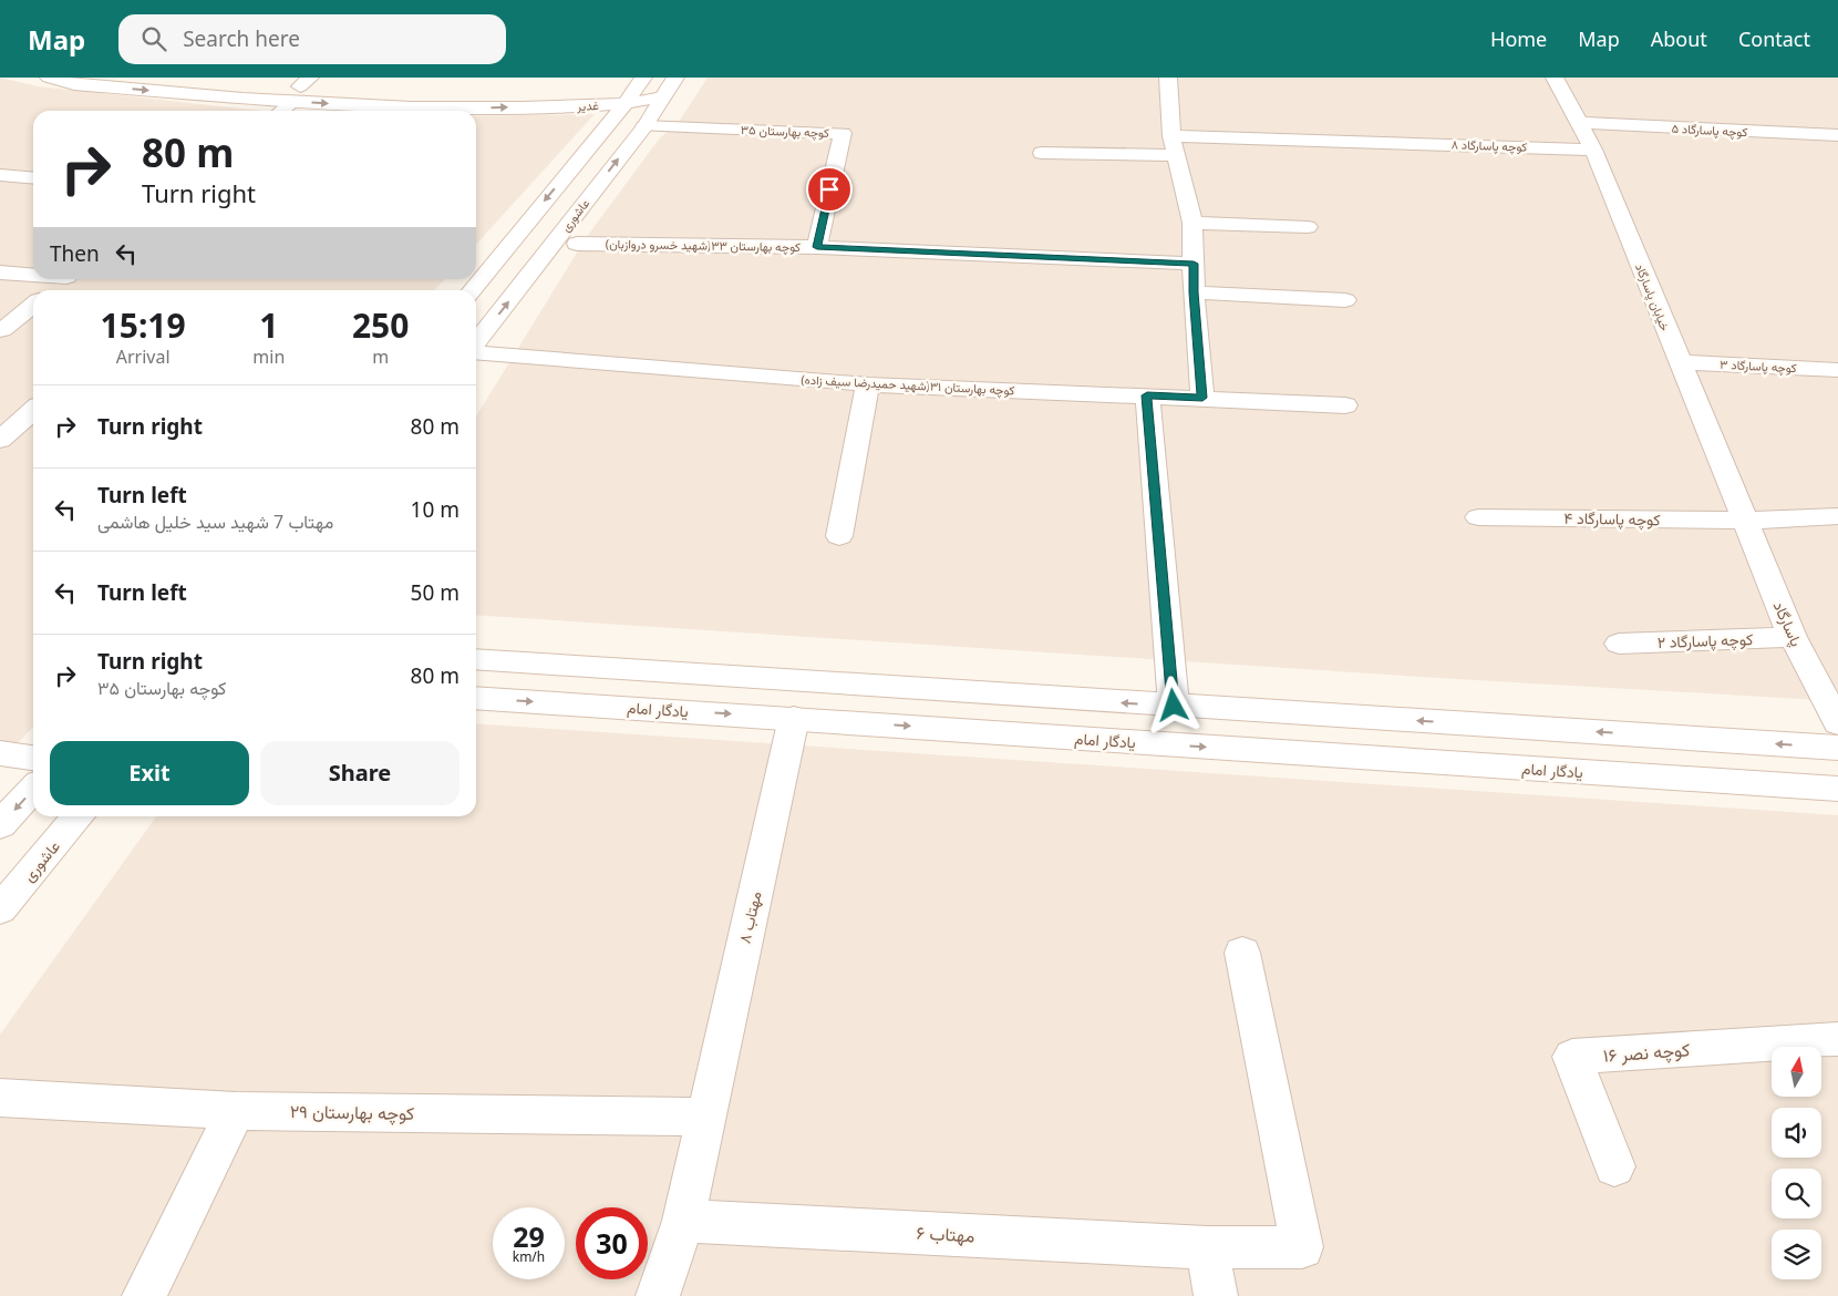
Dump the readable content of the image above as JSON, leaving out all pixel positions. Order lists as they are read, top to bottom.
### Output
{
  "streets": {
    "street": [
      "غدیر",
      "کوچه پاسارگاد ۵",
      "کوچه بهارستان ۳۵",
      "کوچه پاسارگاد ۸",
      "عاشوری",
      "کوچه بهارستان ۳۳(شهید خسرو دروازبان)",
      "خیابان پاسارگاد",
      "کوچه پاسارگاد ۳",
      "کوچه بهارستان ۳۱(شهید حمیدرضا سیف زاده)",
      "کوچه پاسارگاد ۴",
      "پاسارگاد",
      "کوچه پاسارگاد ۲",
      "یادگار امام",
      "مهتاب ۸",
      "کوچه نصر ۱۶",
      "کوچه بهارستان ۲۹",
      "مهتاب ۶"
    ]
  },
  "crossings": [
    ["غدیر", "عاشوری"],
    ["کوچه پاسارگاد ۵", "خیابان پاسارگاد"],
    ["کوچه بهارستان ۳۵", "عاشوری"],
    ["کوچه بهارستان ۳۵", "کوچه بهارستان ۳۳(شهید خسرو دروازبان)"],
    ["کوچه پاسارگاد ۸", "خیابان پاسارگاد"],
    ["خیابان پاسارگاد", "کوچه پاسارگاد ۳"],
    ["خیابان پاسارگاد", "کوچه پاسارگاد ۴"],
    ["خیابان پاسارگاد", "پاسارگاد"],
    ["کوچه پاسارگاد ۴", "پاسارگاد"],
    ["پاسارگاد", "کوچه پاسارگاد ۲"],
    ["یادگار امام", "مهتاب ۸"],
    ["مهتاب ۸", "کوچه بهارستان ۲۹"],
    ["مهتاب ۸", "مهتاب ۶"]
  ],
  "north": "top",
  "page": {
    "header": "Map",
    "search": "Search here",
    "nav": [
      "Home",
      "Map",
      "About",
      "Contact"
    ],
    "turn": ["80 m", "Turn right"],
    "then": "Then",
    "eta": [
      "15:19",
      "Arrival",
      "1",
      "min",
      "250",
      "m"
    ],
    "list": [
      {
        "name": "Turn right",
        "value": "80 m"
      },
      {
        "name": "Turn left",
        "note": "مهتاب 7 شهید سید خلیل هاشمی",
        "value": "10 m"
      },
      {
        "name": "Turn left",
        "value": "50 m"
      },
      {
        "name": "Turn right",
        "note": "کوچه بهارستان ۳۵",
        "value": "80 m"
      }
    ],
    "buttons": ["Exit", "Share"],
    "speed": "29 km/h",
    "limit": "30"
  }
}
